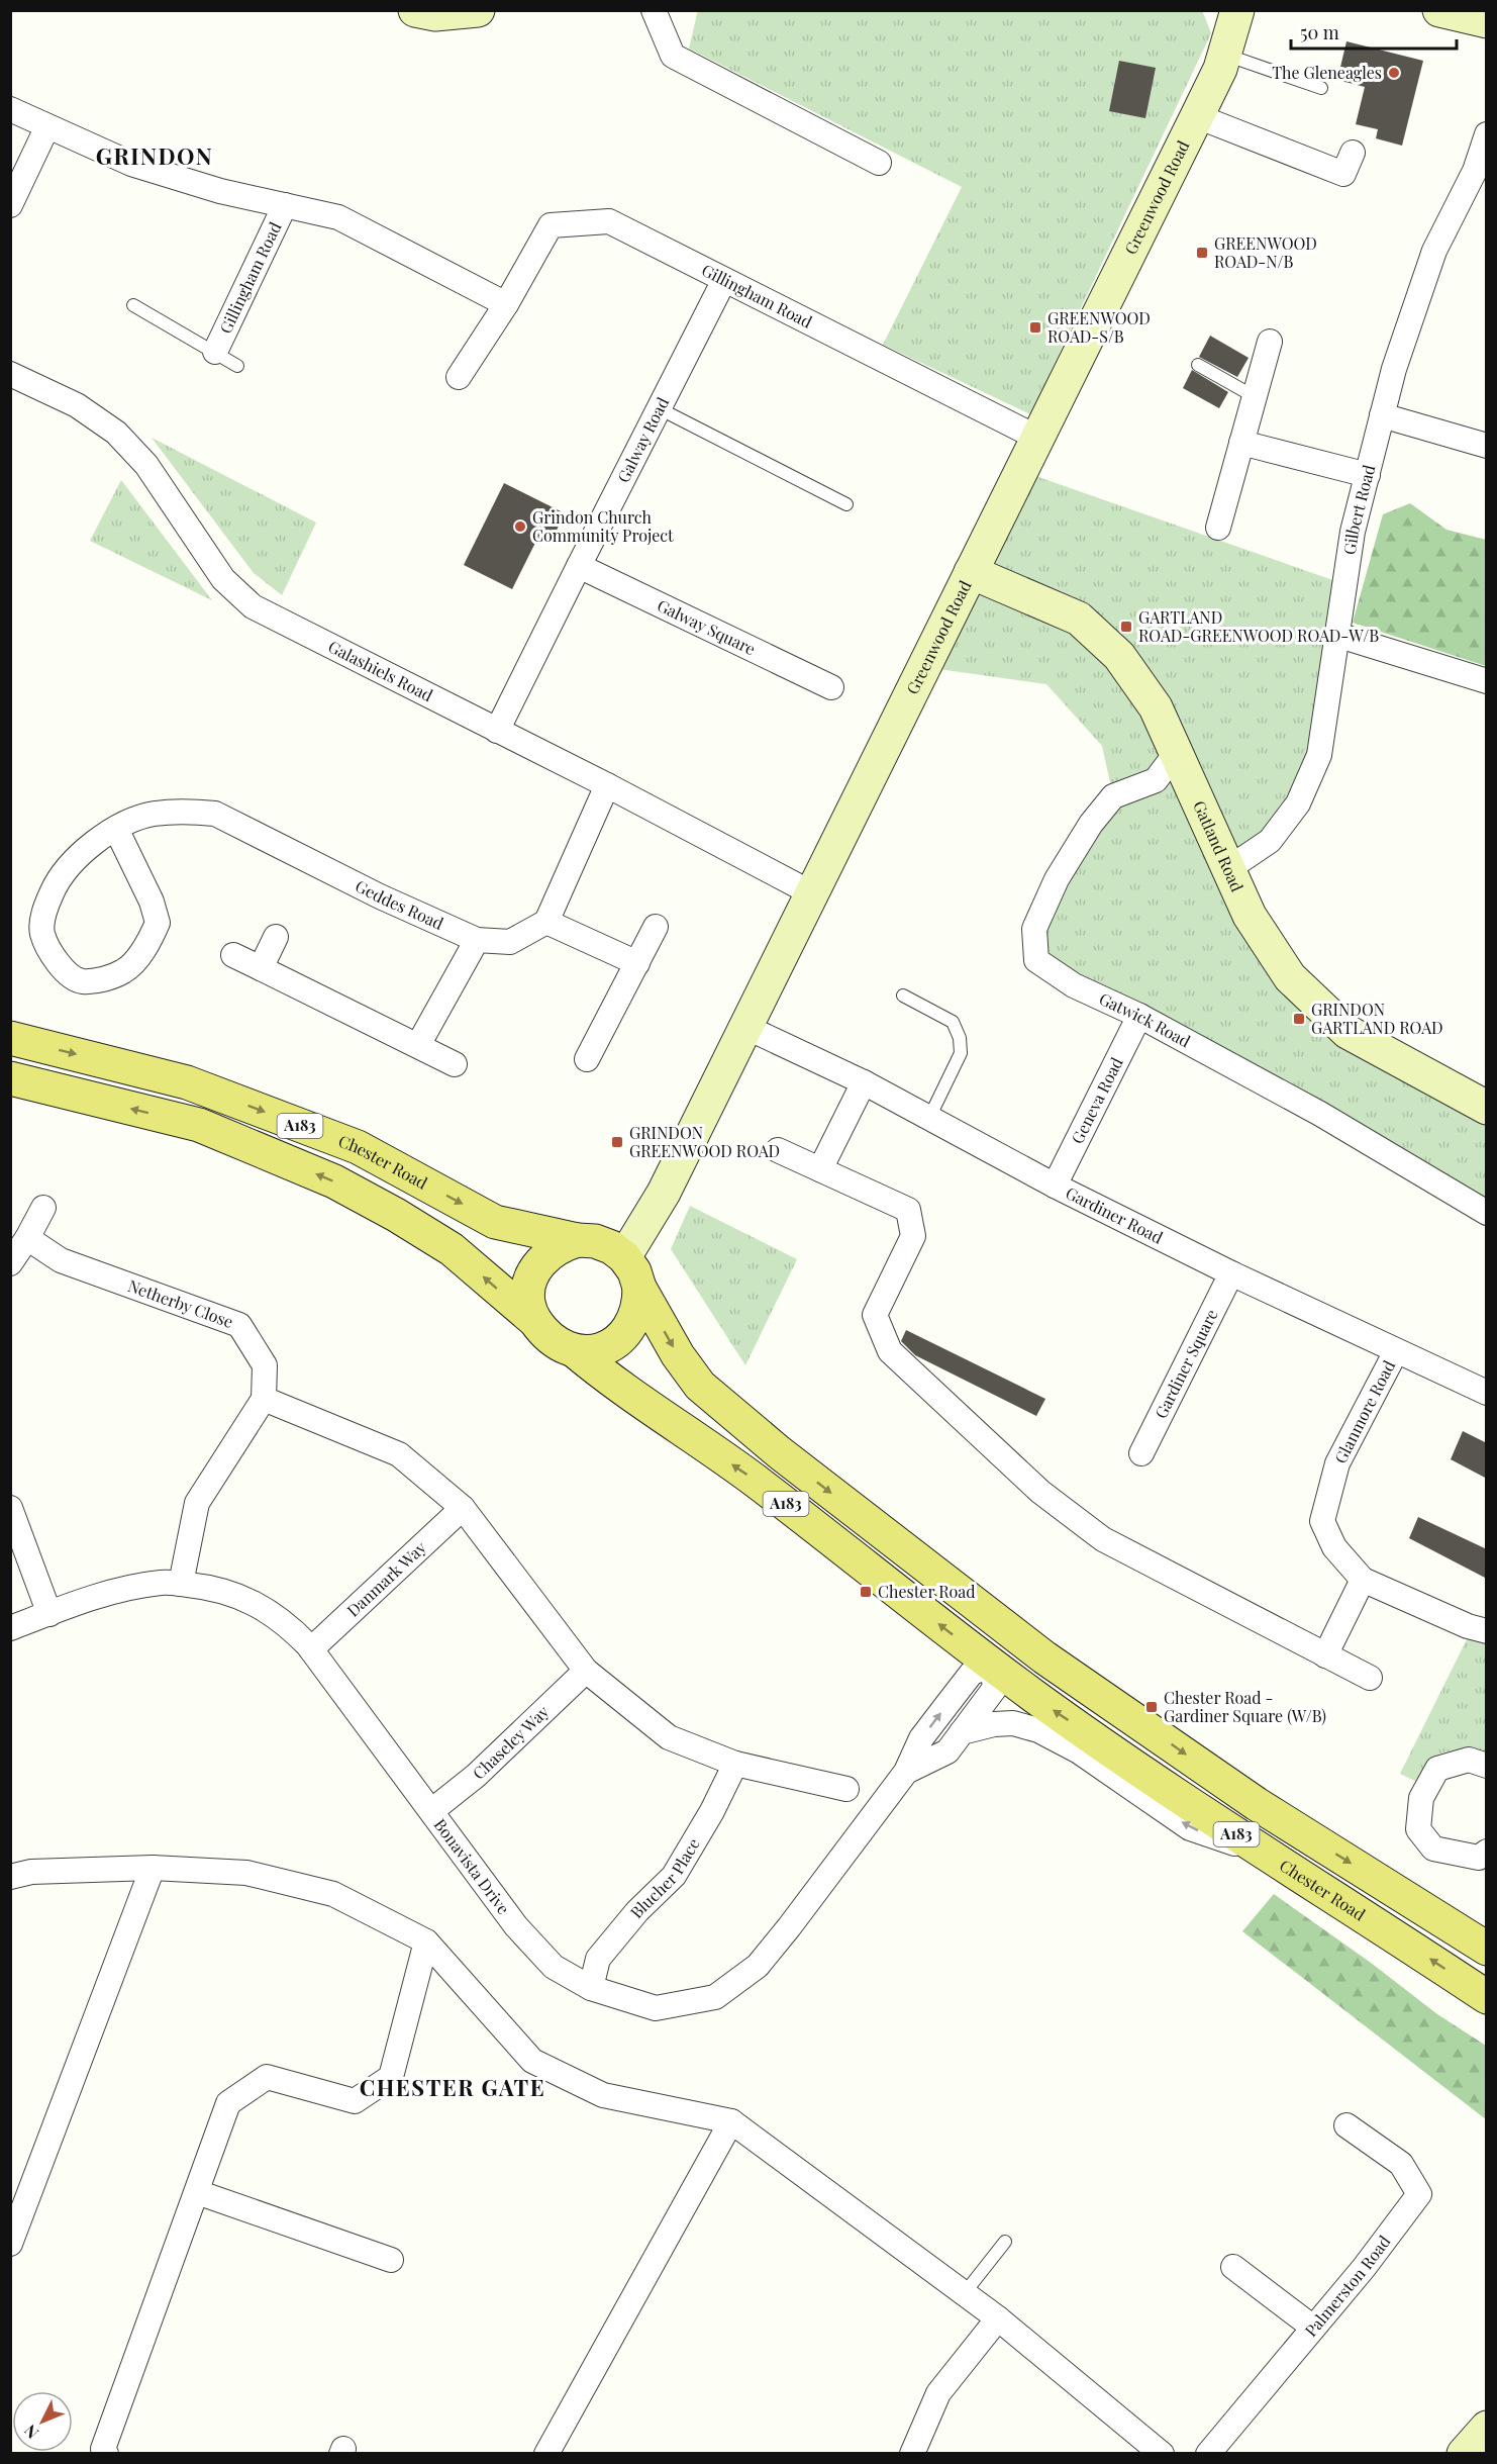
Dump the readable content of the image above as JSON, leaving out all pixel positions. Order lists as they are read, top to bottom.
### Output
{
  "streets": {
    "main road": ["A183", "Chester Road"],
    "street": [
      "Greenwood Road",
      "Gillingham Road",
      "Galway Road",
      "Gilbert Road",
      "Galway Square",
      "Galashiels Road",
      "Gatland Road",
      "Geddes Road",
      "Gatwick Road",
      "Geneva Road",
      "Gardiner Road",
      "Netherby Close",
      "Gardiner Square",
      "Glanmore Road",
      "Danmark Way",
      "Chaseley Way",
      "Bonavista Drive",
      "Blucher Place",
      "Palmerston Road"
    ]
  },
  "crossings": [
    ["Greenwood Road", "Gillingham Road"],
    ["Greenwood Road", "Galashiels Road"],
    ["Greenwood Road", "Gatland Road"],
    ["Greenwood Road", "A183"],
    ["Greenwood Road", "Chester Road"],
    ["Greenwood Road", "Gardiner Road"],
    ["Gillingham Road", "Galway Road"],
    ["Galway Road", "Galway Square"],
    ["Galway Road", "Galashiels Road"],
    ["Gilbert Road", "Gatland Road"],
    ["Gatland Road", "Gatwick Road"],
    ["Gatwick Road", "Geneva Road"],
    ["Geneva Road", "Gardiner Road"],
    ["A183", "Chester Road"],
    ["Chester Road", "Bonavista Drive"],
    ["Gardiner Road", "Gardiner Square"],
    ["Gardiner Road", "Glanmore Road"],
    ["Danmark Way", "Bonavista Drive"],
    ["Chaseley Way", "Bonavista Drive"],
    ["Bonavista Drive", "Blucher Place"]
  ],
  "districts": ["GRINDON", "CHESTER GATE"],
  "places": {
    "other": ["The Gleneagles", "Grindon Church Community Project"],
    "transit": [
      "GREENWOOD ROAD-N/B",
      "GREENWOOD ROAD-S/B",
      "GARTLAND ROAD-GREENWOOD ROAD-W/B",
      "GRINDON GARTLAND ROAD",
      "GRINDON GREENWOOD ROAD",
      "Chester Road",
      "Chester Road - Gardiner Square (W/B)"
    ]
  },
  "scale_bar": "50 m",
  "north": "bottom left"
}
